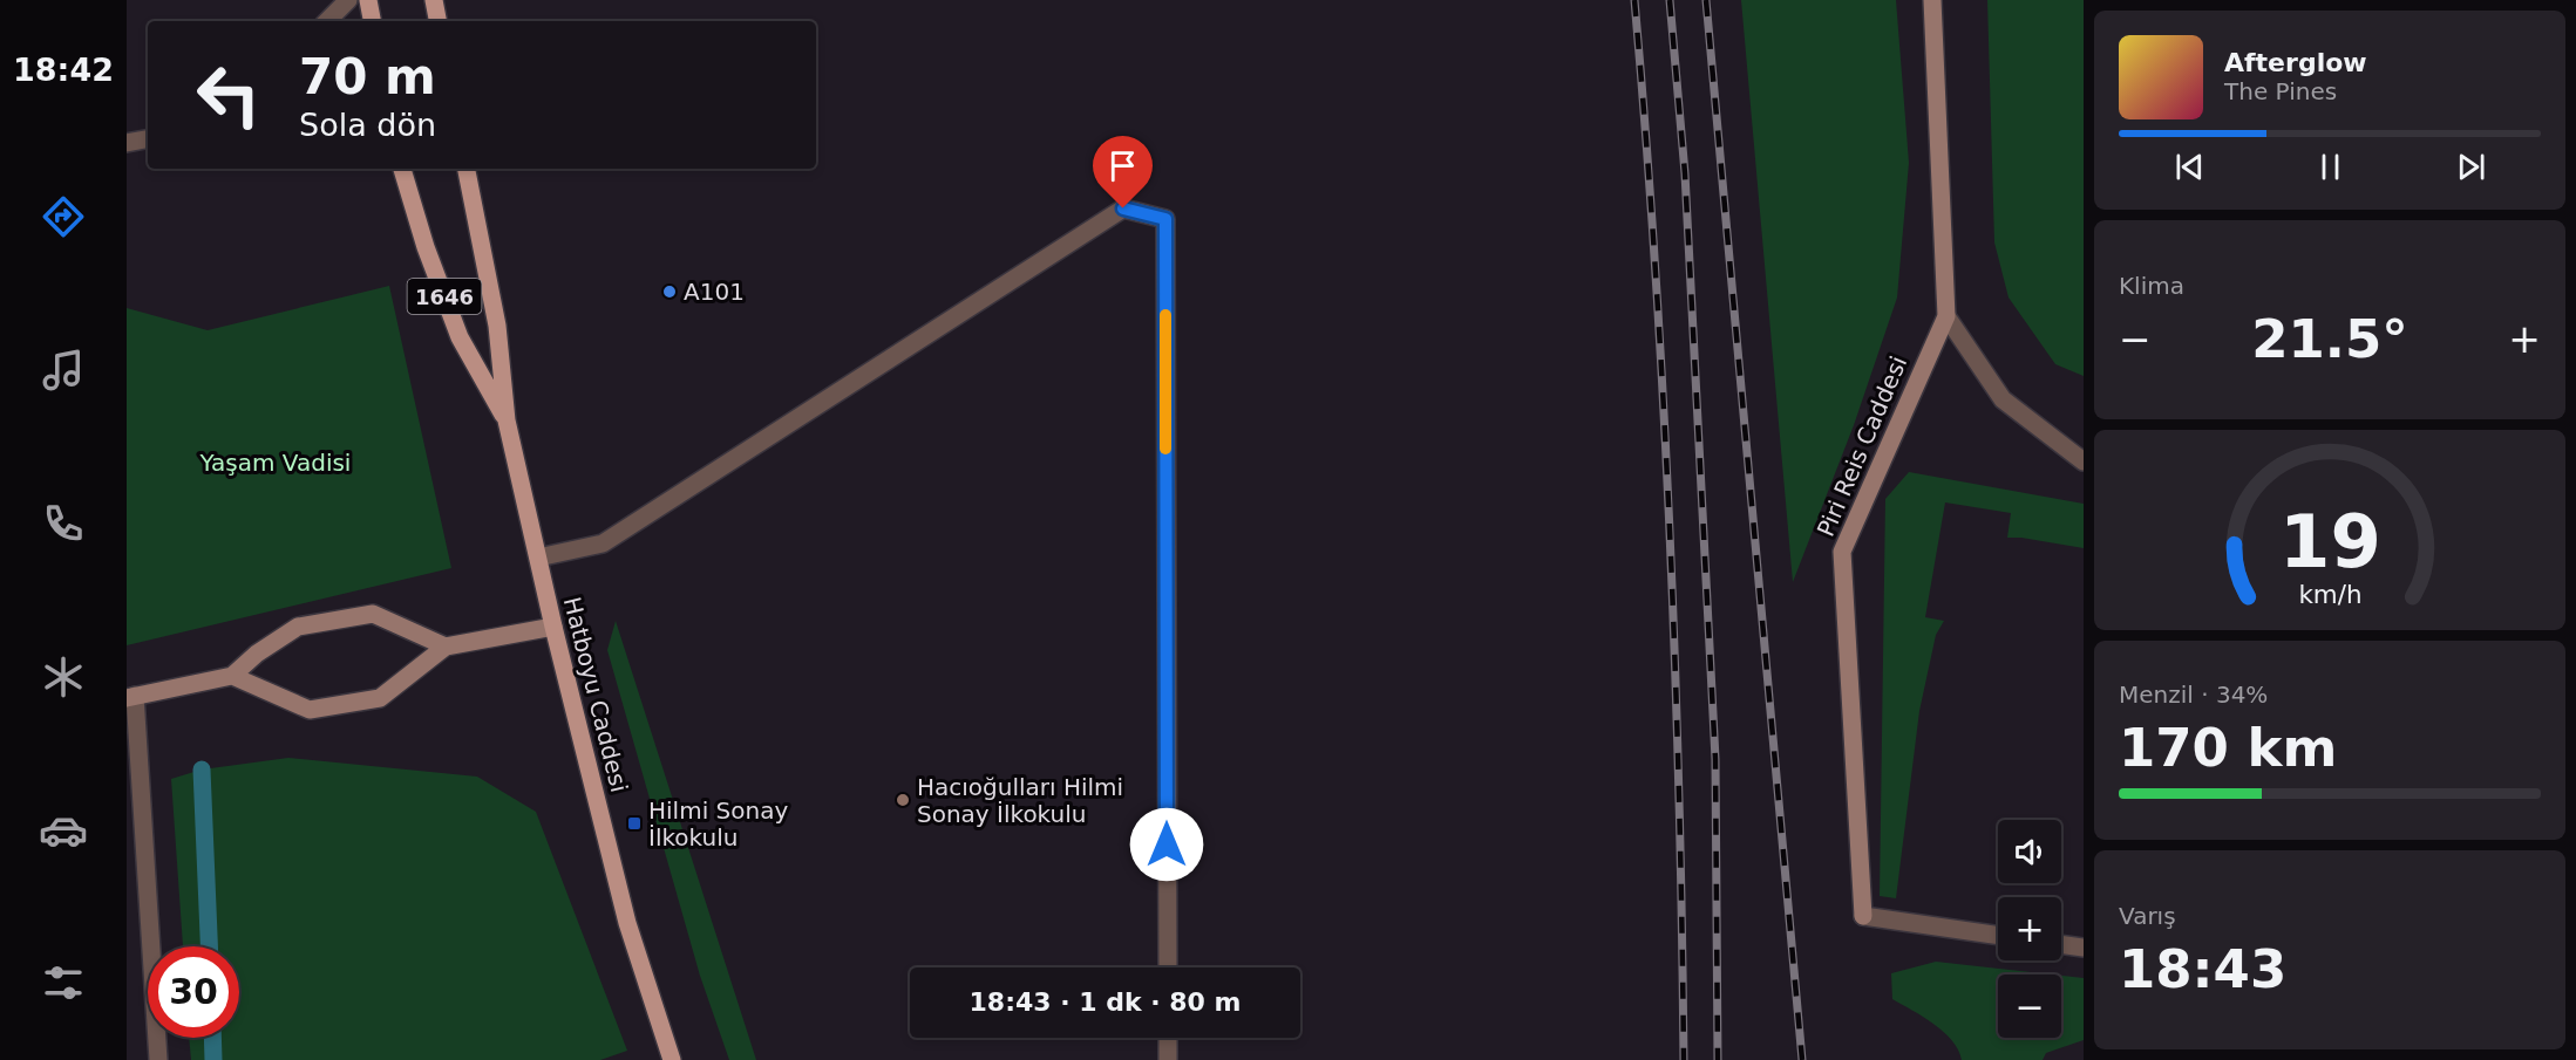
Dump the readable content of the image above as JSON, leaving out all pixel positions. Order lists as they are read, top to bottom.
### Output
{
  "streets": {
    "main road": ["1646", "Hatboyu Caddesi"],
    "street": ["Piri Reis Caddesi"]
  },
  "parks": ["Yaşam Vadisi"],
  "places": {
    "other": ["A101", "Hacıoğulları Hilmi Sonay İlkokulu"],
    "transit": ["Hilmi Sonay İlkokulu"]
  },
  "page": {
    "tabs": "18:42",
    "turn": ["70 m", "Sola dön"],
    "song": ["Afterglow", "The Pines"],
    "tile": [
      "Klima",
      ["Menzil · 34%", "170 km"],
      ["Varış", "18:43"]
    ],
    "heat": ["−", "21.5°", "+"],
    "map_buttons": ["+", "−"],
    "limit": "30",
    "trip": "18:43 · 1 dk · 80 m",
    "gauge": ["19", "km/h"]
  }
}
